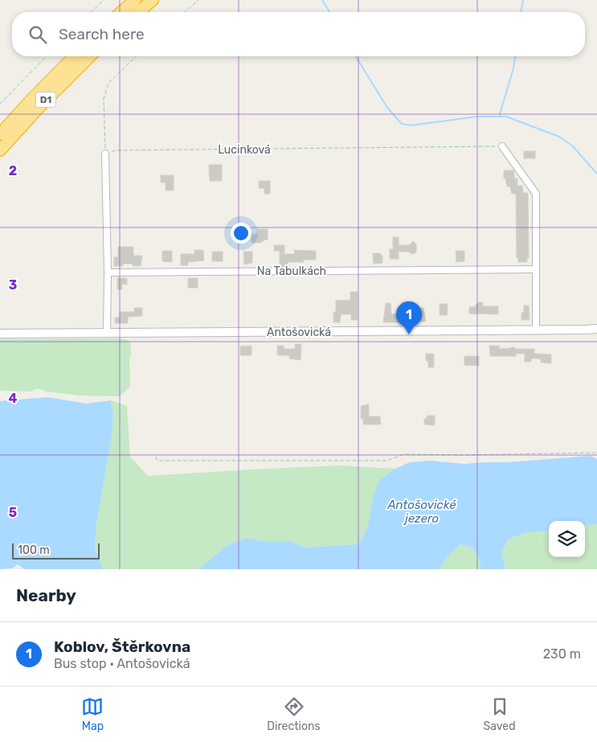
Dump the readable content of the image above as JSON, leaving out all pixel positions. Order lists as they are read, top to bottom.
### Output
{
  "streets": {
    "highway": ["D1"],
    "street": ["Na Tabulkách", "Antošovická"],
    "path": ["Lucinková"]
  },
  "water": ["Antošovické jezero"],
  "scale_bar": "100 m",
  "page": {
    "search": "Search here",
    "pins": "1",
    "scale": "100 m",
    "heading": "Nearby",
    "list": [
      {
        "mark": "1",
        "name": "Koblov, Štěrkovna",
        "note": "Bus stop · Antošovická",
        "value": "230 m"
      }
    ],
    "nav": ["Map", "Directions", "Saved"]
  },
  "grid": {
    "rows": [
      "2",
      "3",
      "4",
      "5"
    ]
  }
}
